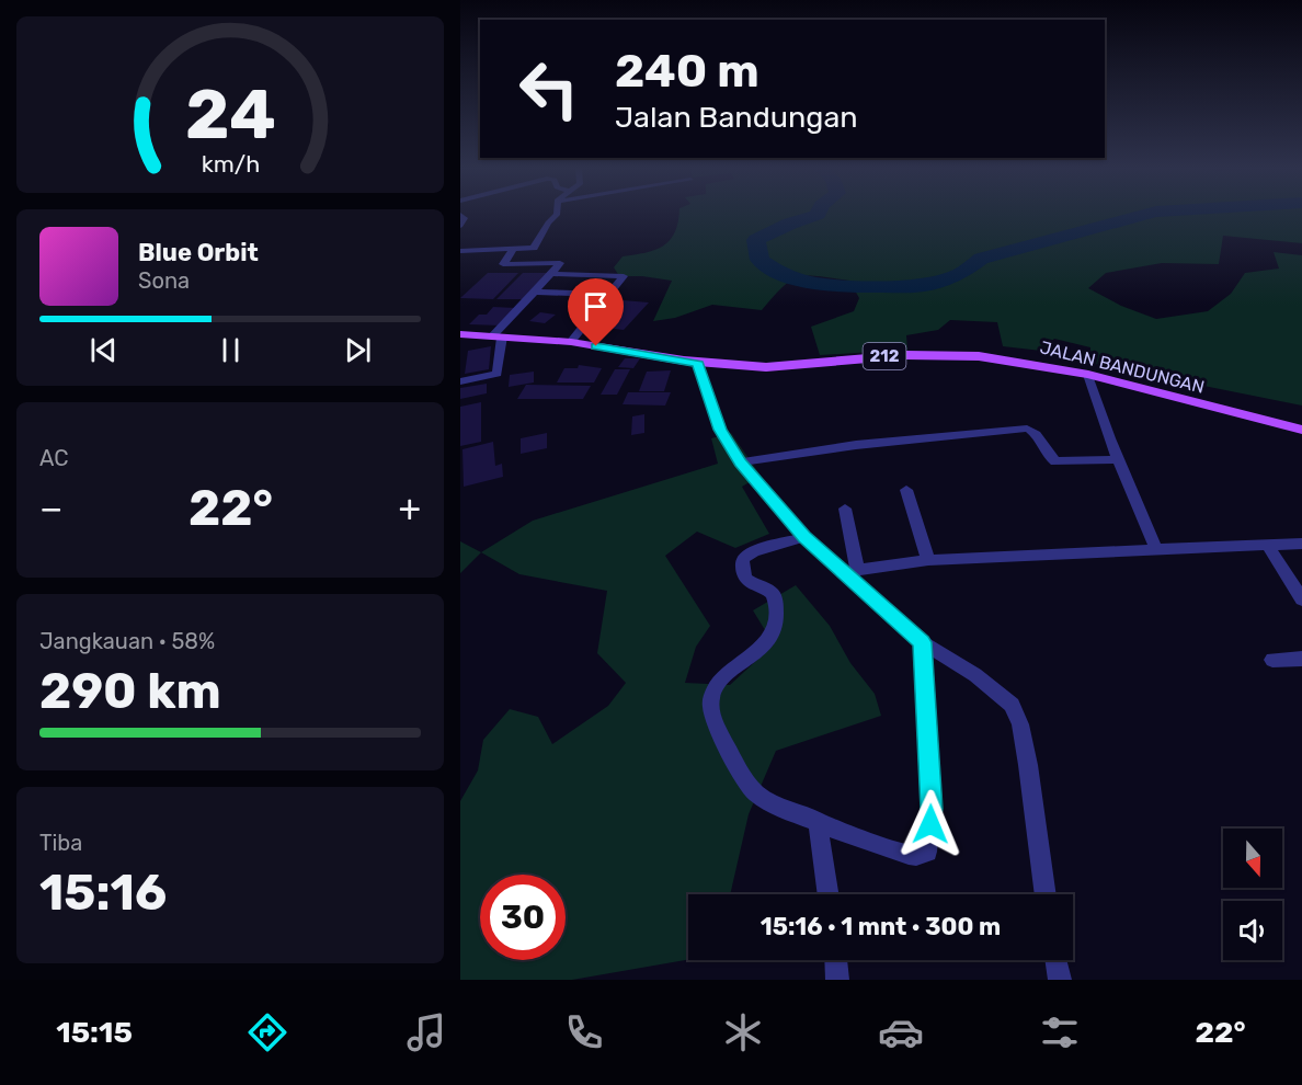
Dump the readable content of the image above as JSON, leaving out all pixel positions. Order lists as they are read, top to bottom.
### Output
{
  "streets": {
    "main road": ["212", "JALAN BANDUNGAN"]
  },
  "north": "bottom",
  "page": {
    "turn": ["240 m", "Jalan Bandungan"],
    "song": ["Blue Orbit", "Sona"],
    "tile": [
      "AC",
      ["Jangkauan · 58%", "290 km"],
      ["Tiba", "15:16"]
    ],
    "heat": ["−", "22°", "+"],
    "limit": "30",
    "trip": "15:16 · 1 mnt · 300 m",
    "tabs": ["15:15", "22°"],
    "gauge": ["24", "km/h"]
  }
}
